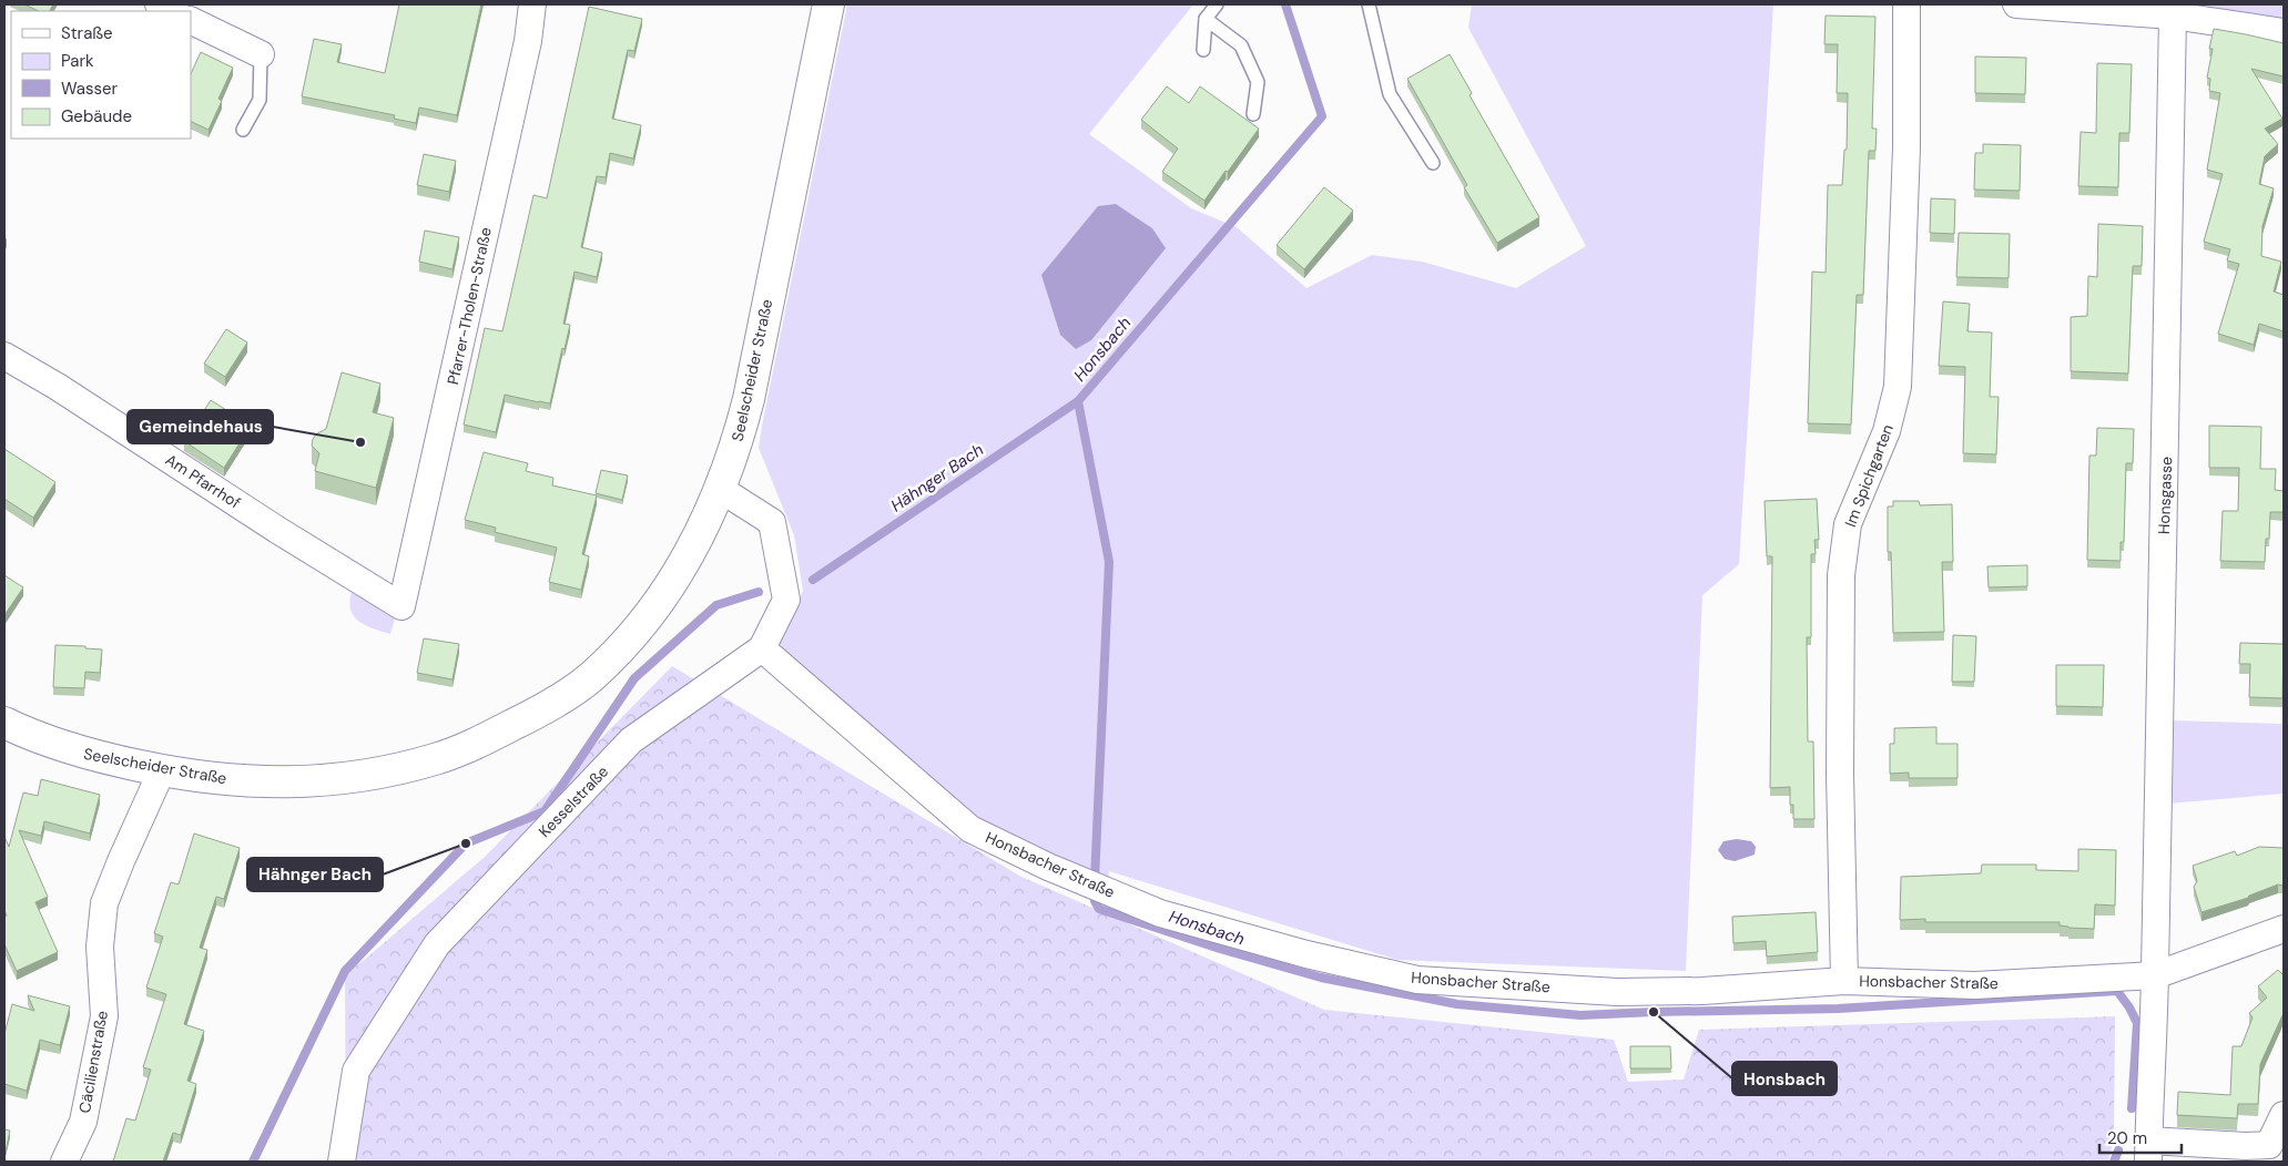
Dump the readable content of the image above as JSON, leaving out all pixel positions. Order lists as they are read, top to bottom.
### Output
{
  "streets": {
    "street": [
      "Pfarrer-Tholen-Straße",
      "Seelscheider Straße",
      "Im Spichgarten",
      "Am Pfarrhof",
      "Honsgasse",
      "Kesselstraße",
      "Honsbacher Straße",
      "Cäcilienstraße"
    ]
  },
  "crossings": [
    ["Pfarrer-Tholen-Straße", "Am Pfarrhof"],
    ["Seelscheider Straße", "Kesselstraße"],
    ["Seelscheider Straße", "Cäcilienstraße"],
    ["Im Spichgarten", "Honsbacher Straße"],
    ["Honsgasse", "Honsbacher Straße"],
    ["Kesselstraße", "Honsbacher Straße"]
  ],
  "water": ["Honsbach", "Hähnger Bach"],
  "places": ["Gemeindehaus", "Hähnger Bach", "Honsbach"],
  "legend": [
    "Straße",
    "Park",
    "Wasser",
    "Gebäude"
  ],
  "scale_bar": "20 m"
}
